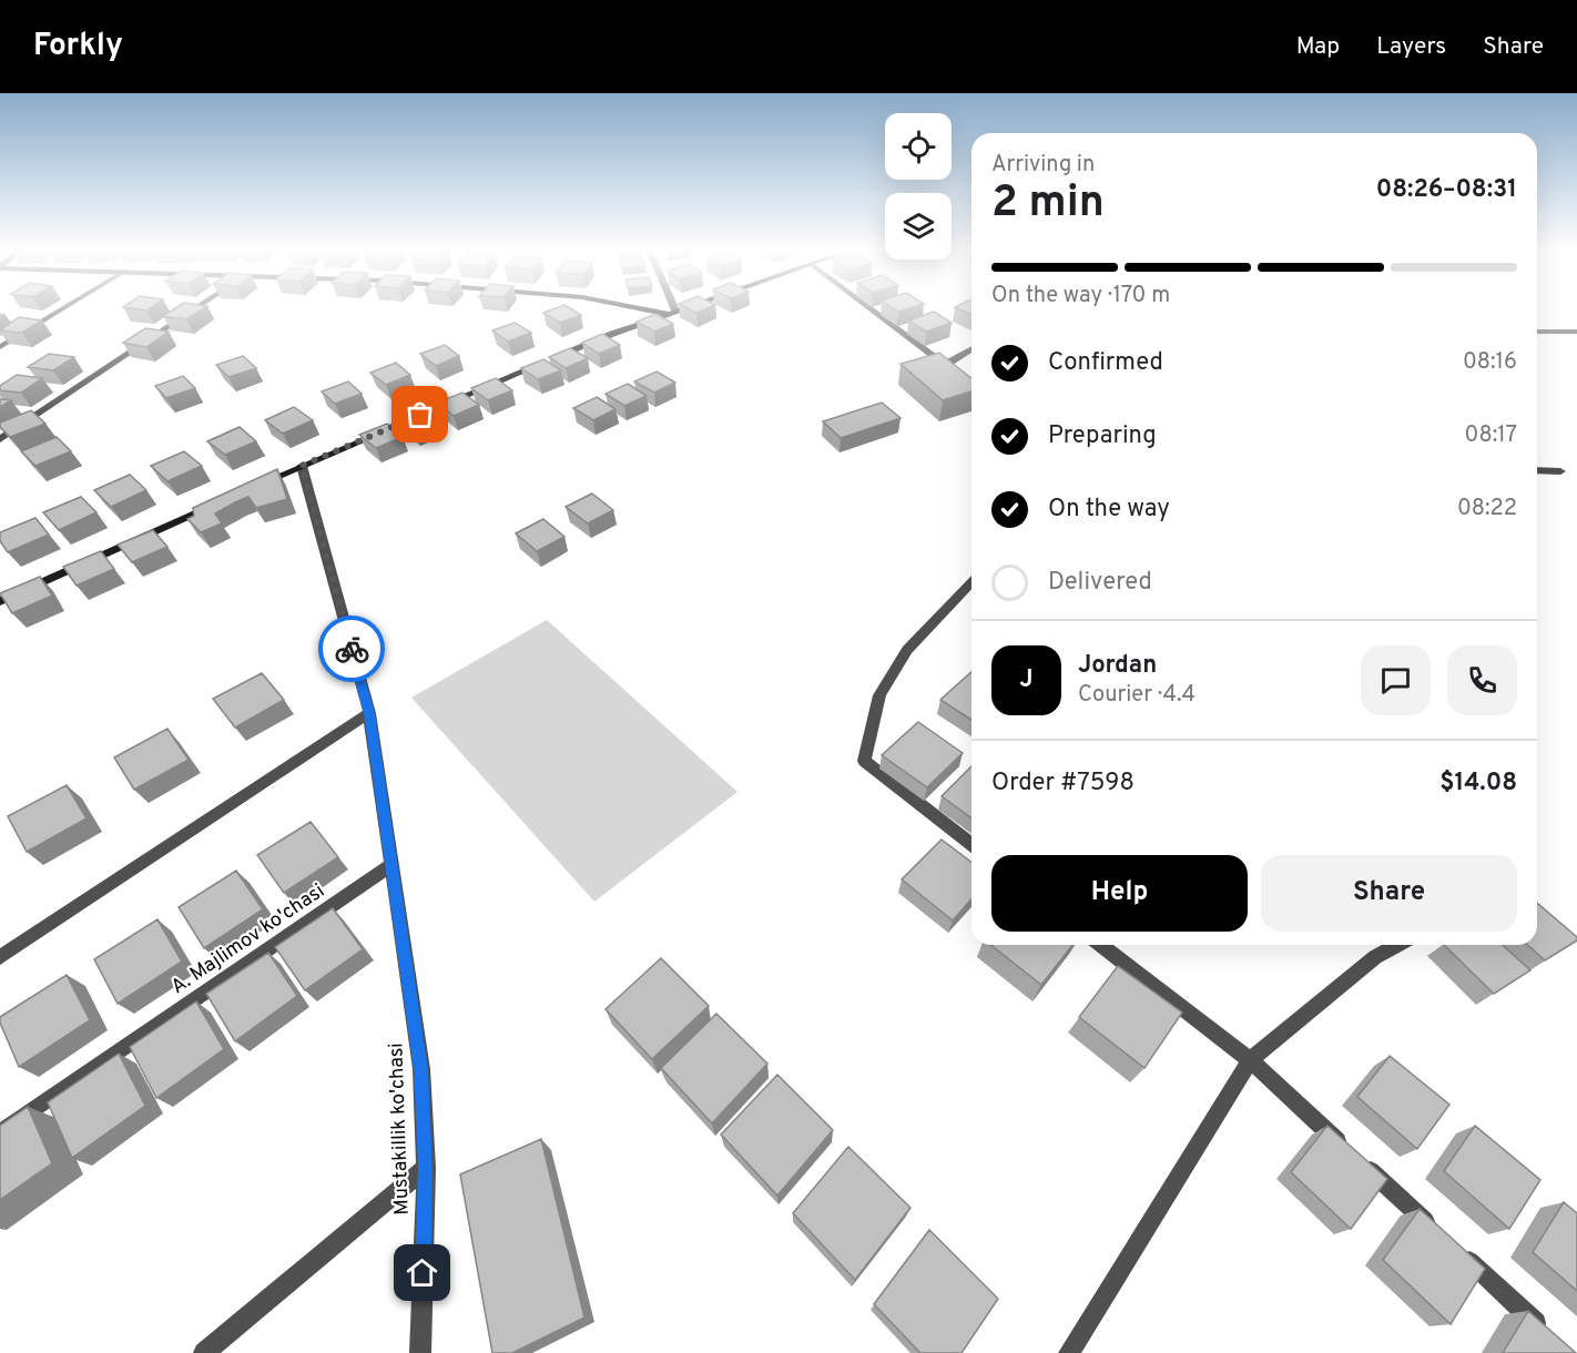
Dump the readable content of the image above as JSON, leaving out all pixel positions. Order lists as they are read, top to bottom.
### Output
{
  "streets": {
    "street": ["A. Majlimov ko'chasi", "Mustakillik ko'chasi"]
  },
  "crossings": [
    ["A. Majlimov ko'chasi", "Mustakillik ko'chasi"]
  ],
  "page": {
    "header": "Forkly",
    "nav": ["Map", "Layers", "Share"],
    "heading": ["2 min", "Arriving in", "08:26–08:31"],
    "panel": [
      "Jordan",
      "Courier · 4.4",
      "Order #7598",
      "$14.08"
    ],
    "bar": "On the way · 170 m",
    "list": [
      ["Confirmed", "08:16"],
      ["Preparing", "08:17"],
      ["On the way", "08:22"],
      "Delivered"
    ],
    "round": "J",
    "buttons": ["Help", "Share"]
  }
}
